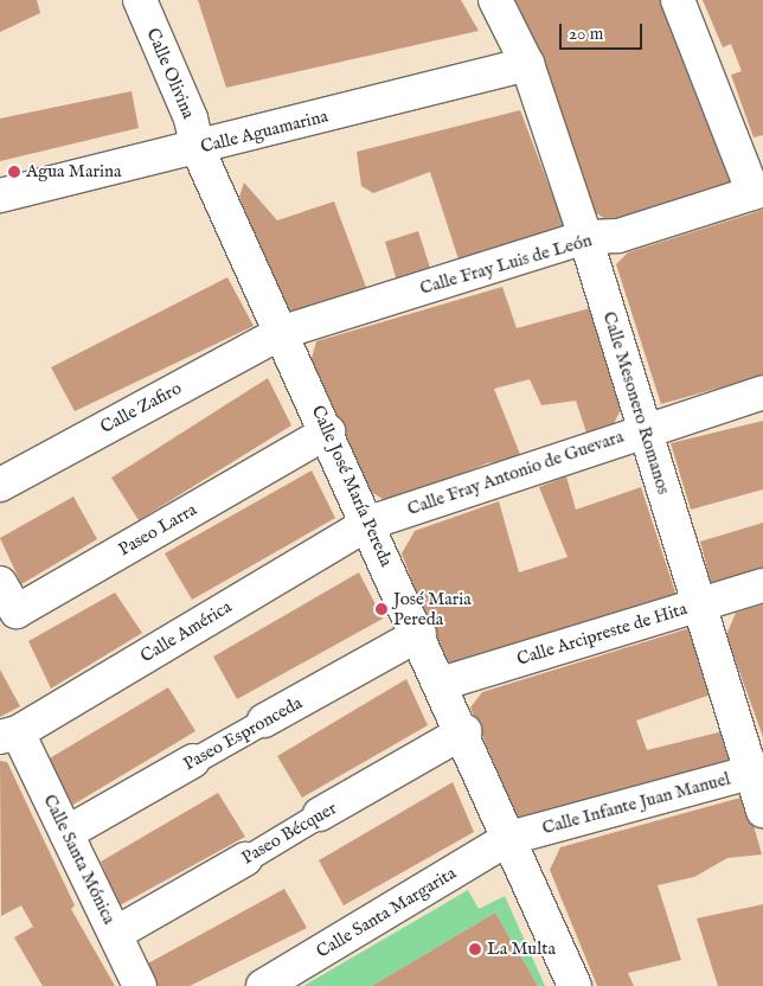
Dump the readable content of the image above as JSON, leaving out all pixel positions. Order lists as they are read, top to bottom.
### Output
{
  "streets": {
    "street": [
      "Calle Olivina",
      "Calle Aguamarina",
      "Calle Fray Luis de León",
      "Calle Mesonero Romanos",
      "Calle Zafiro",
      "Calle Fray Antonio de Guevara",
      "Calle José María Pereda",
      "Paseo Larra",
      "Calle América",
      "Calle Arcipreste de Hita",
      "Paseo Espronceda",
      "Calle Infante Juan Manuel",
      "Paseo Bécquer",
      "Calle Santa Mónica",
      "Calle Santa Margarita"
    ]
  },
  "crossings": [
    ["Calle Olivina", "Calle Aguamarina"],
    ["Calle Olivina", "Calle José María Pereda"],
    ["Calle Aguamarina", "Calle Mesonero Romanos"],
    ["Calle Aguamarina", "Calle José María Pereda"],
    ["Calle Fray Luis de León", "Calle Mesonero Romanos"],
    ["Calle Fray Luis de León", "Calle Zafiro"],
    ["Calle Fray Luis de León", "Calle José María Pereda"],
    ["Calle Mesonero Romanos", "Calle Fray Antonio de Guevara"],
    ["Calle Mesonero Romanos", "Calle Arcipreste de Hita"],
    ["Calle Mesonero Romanos", "Calle Infante Juan Manuel"],
    ["Calle Zafiro", "Calle José María Pereda"],
    ["Calle Fray Antonio de Guevara", "Calle José María Pereda"],
    ["Calle Fray Antonio de Guevara", "Calle América"],
    ["Calle José María Pereda", "Paseo Larra"],
    ["Calle José María Pereda", "Calle América"],
    ["Calle José María Pereda", "Calle Arcipreste de Hita"],
    ["Calle José María Pereda", "Paseo Espronceda"],
    ["Calle José María Pereda", "Calle Infante Juan Manuel"],
    ["Calle José María Pereda", "Paseo Bécquer"],
    ["Calle José María Pereda", "Calle Santa Margarita"],
    ["Calle América", "Calle Santa Mónica"],
    ["Paseo Espronceda", "Calle Santa Mónica"],
    ["Calle Infante Juan Manuel", "Calle Santa Margarita"],
    ["Paseo Bécquer", "Calle Santa Mónica"]
  ],
  "places": ["Agua Marina", "José Maria Pereda", "La Multa"],
  "scale_bar": "20 m"
}
